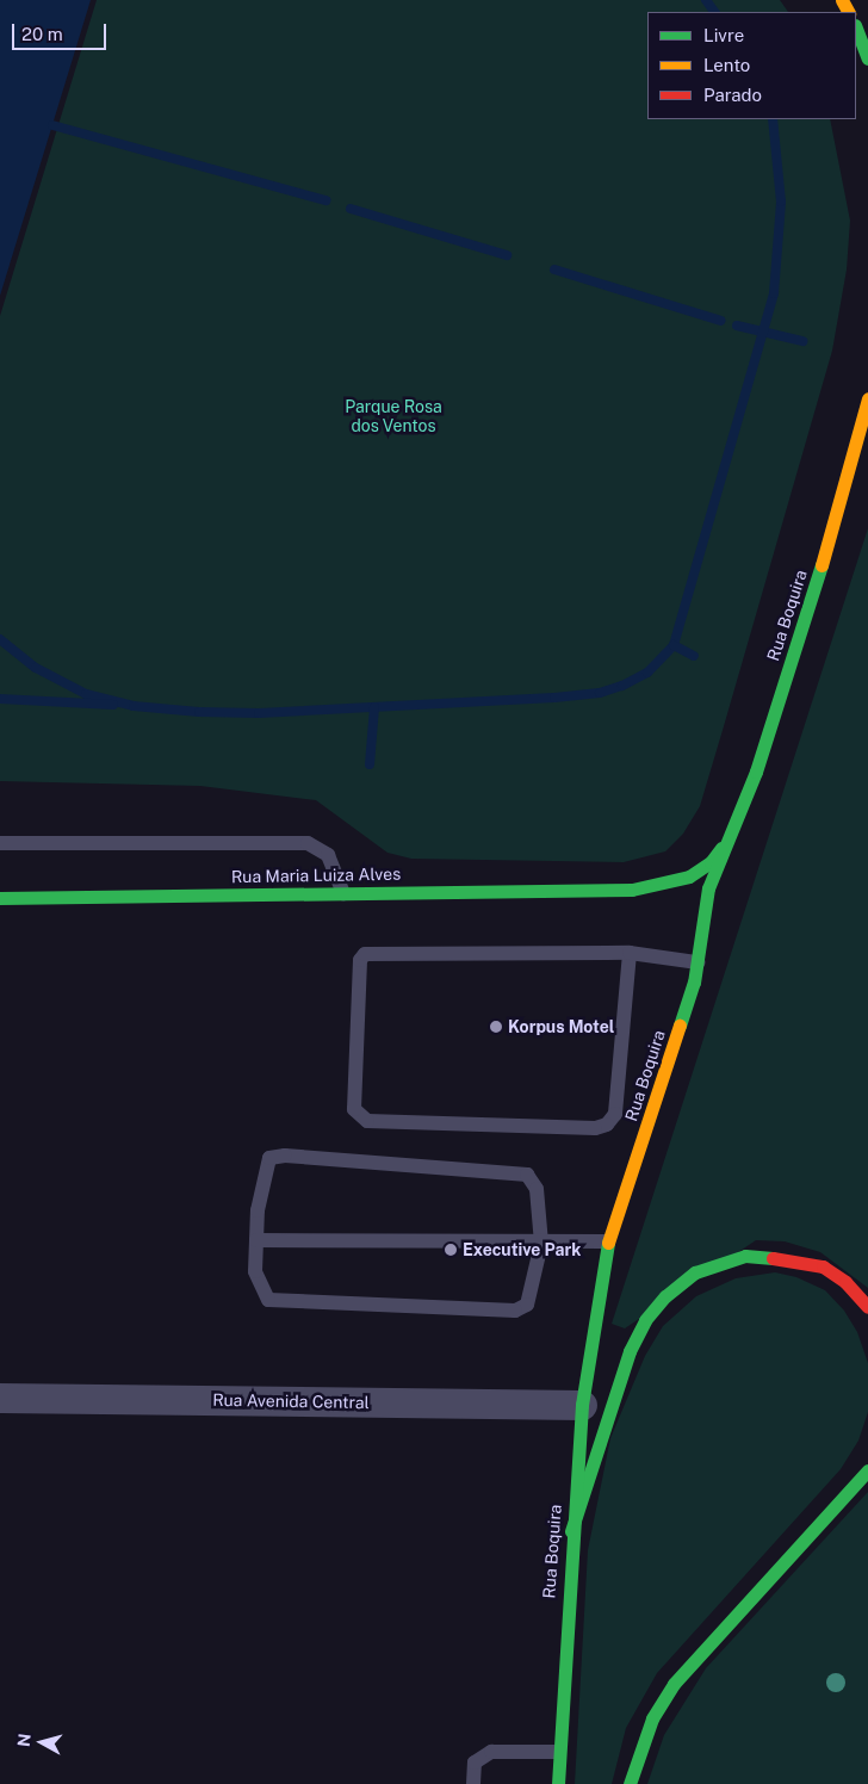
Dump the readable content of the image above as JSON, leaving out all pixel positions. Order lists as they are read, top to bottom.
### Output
{
  "streets": {
    "main road": ["Rua Boquira", "Rua Maria Luiza Alves"],
    "street": ["Rua Avenida Central"]
  },
  "crossings": [
    ["Rua Boquira", "Rua Maria Luiza Alves"],
    ["Rua Boquira", "Rua Avenida Central"]
  ],
  "parks": ["Parque Rosa dos Ventos"],
  "places": ["Korpus Motel", "Executive Park"],
  "legend": ["Livre", "Lento", "Parado"],
  "scale_bar": "20 m",
  "north": "left"
}
